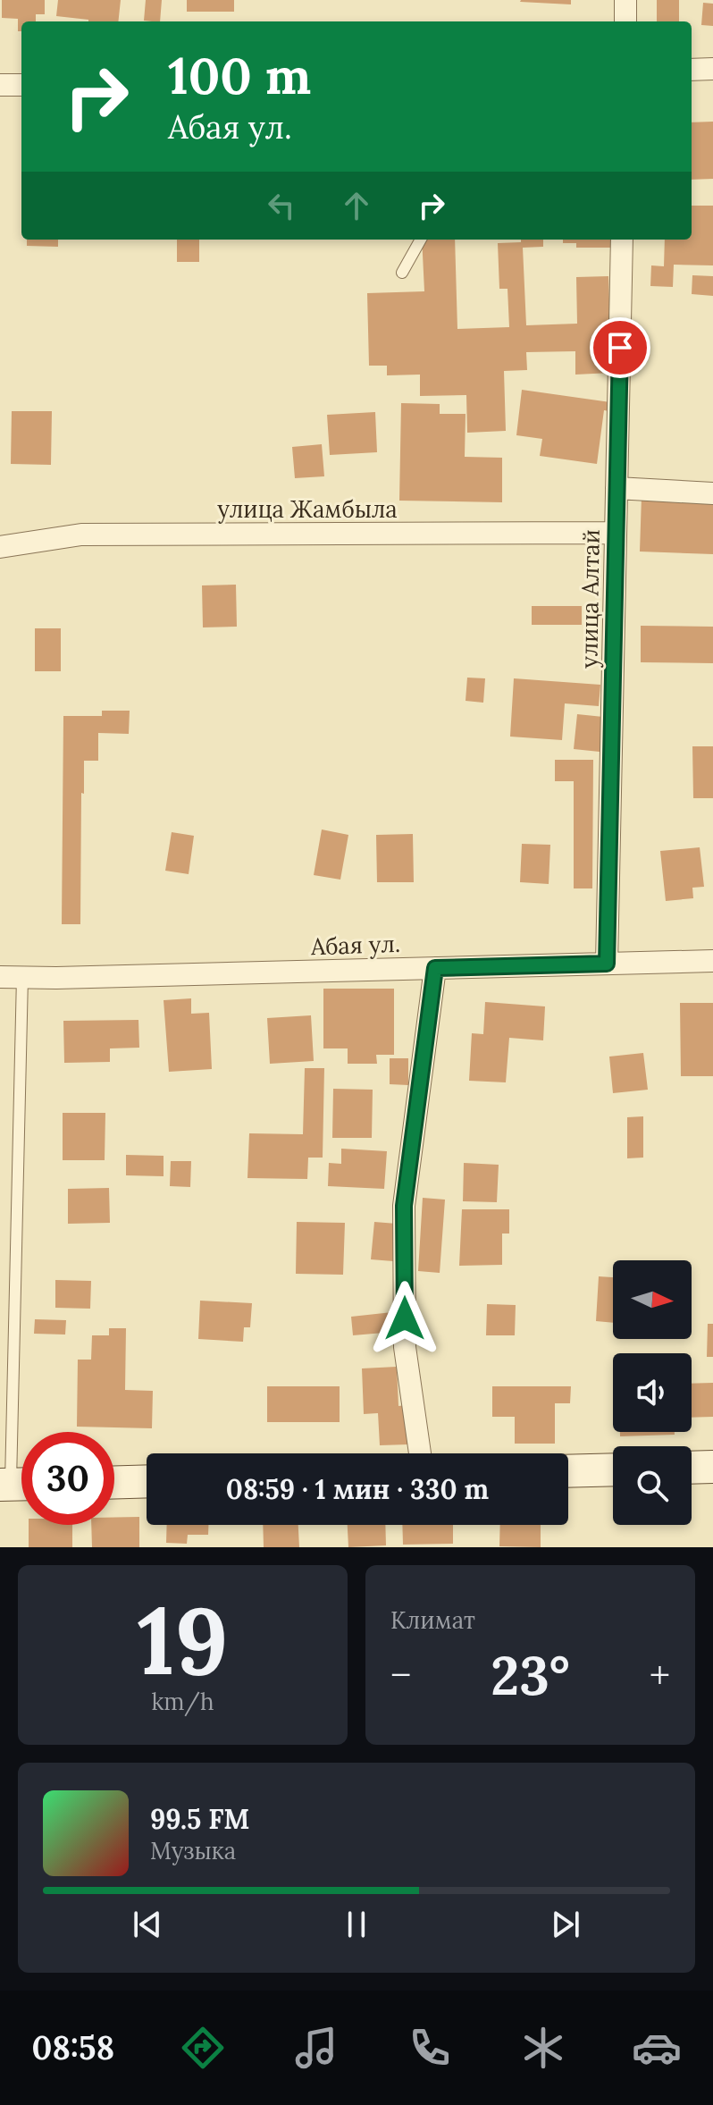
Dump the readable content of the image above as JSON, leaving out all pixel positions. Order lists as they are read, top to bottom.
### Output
{
  "streets": {
    "street": ["улица Жамбыла", "улица Алтай", "Абая ул."]
  },
  "crossings": [
    ["улица Жамбыла", "улица Алтай"],
    ["улица Алтай", "Абая ул."]
  ],
  "north": "right",
  "page": {
    "turn": ["100 m", "Абая ул."],
    "limit": "30",
    "trip": "08:59 · 1 мин · 330 m",
    "tile": [
      ["19", "km/h"],
      "Климат"
    ],
    "heat": ["−", "23°", "+"],
    "song": ["99.5 FM", "Музыка"],
    "tabs": "08:58"
  }
}
